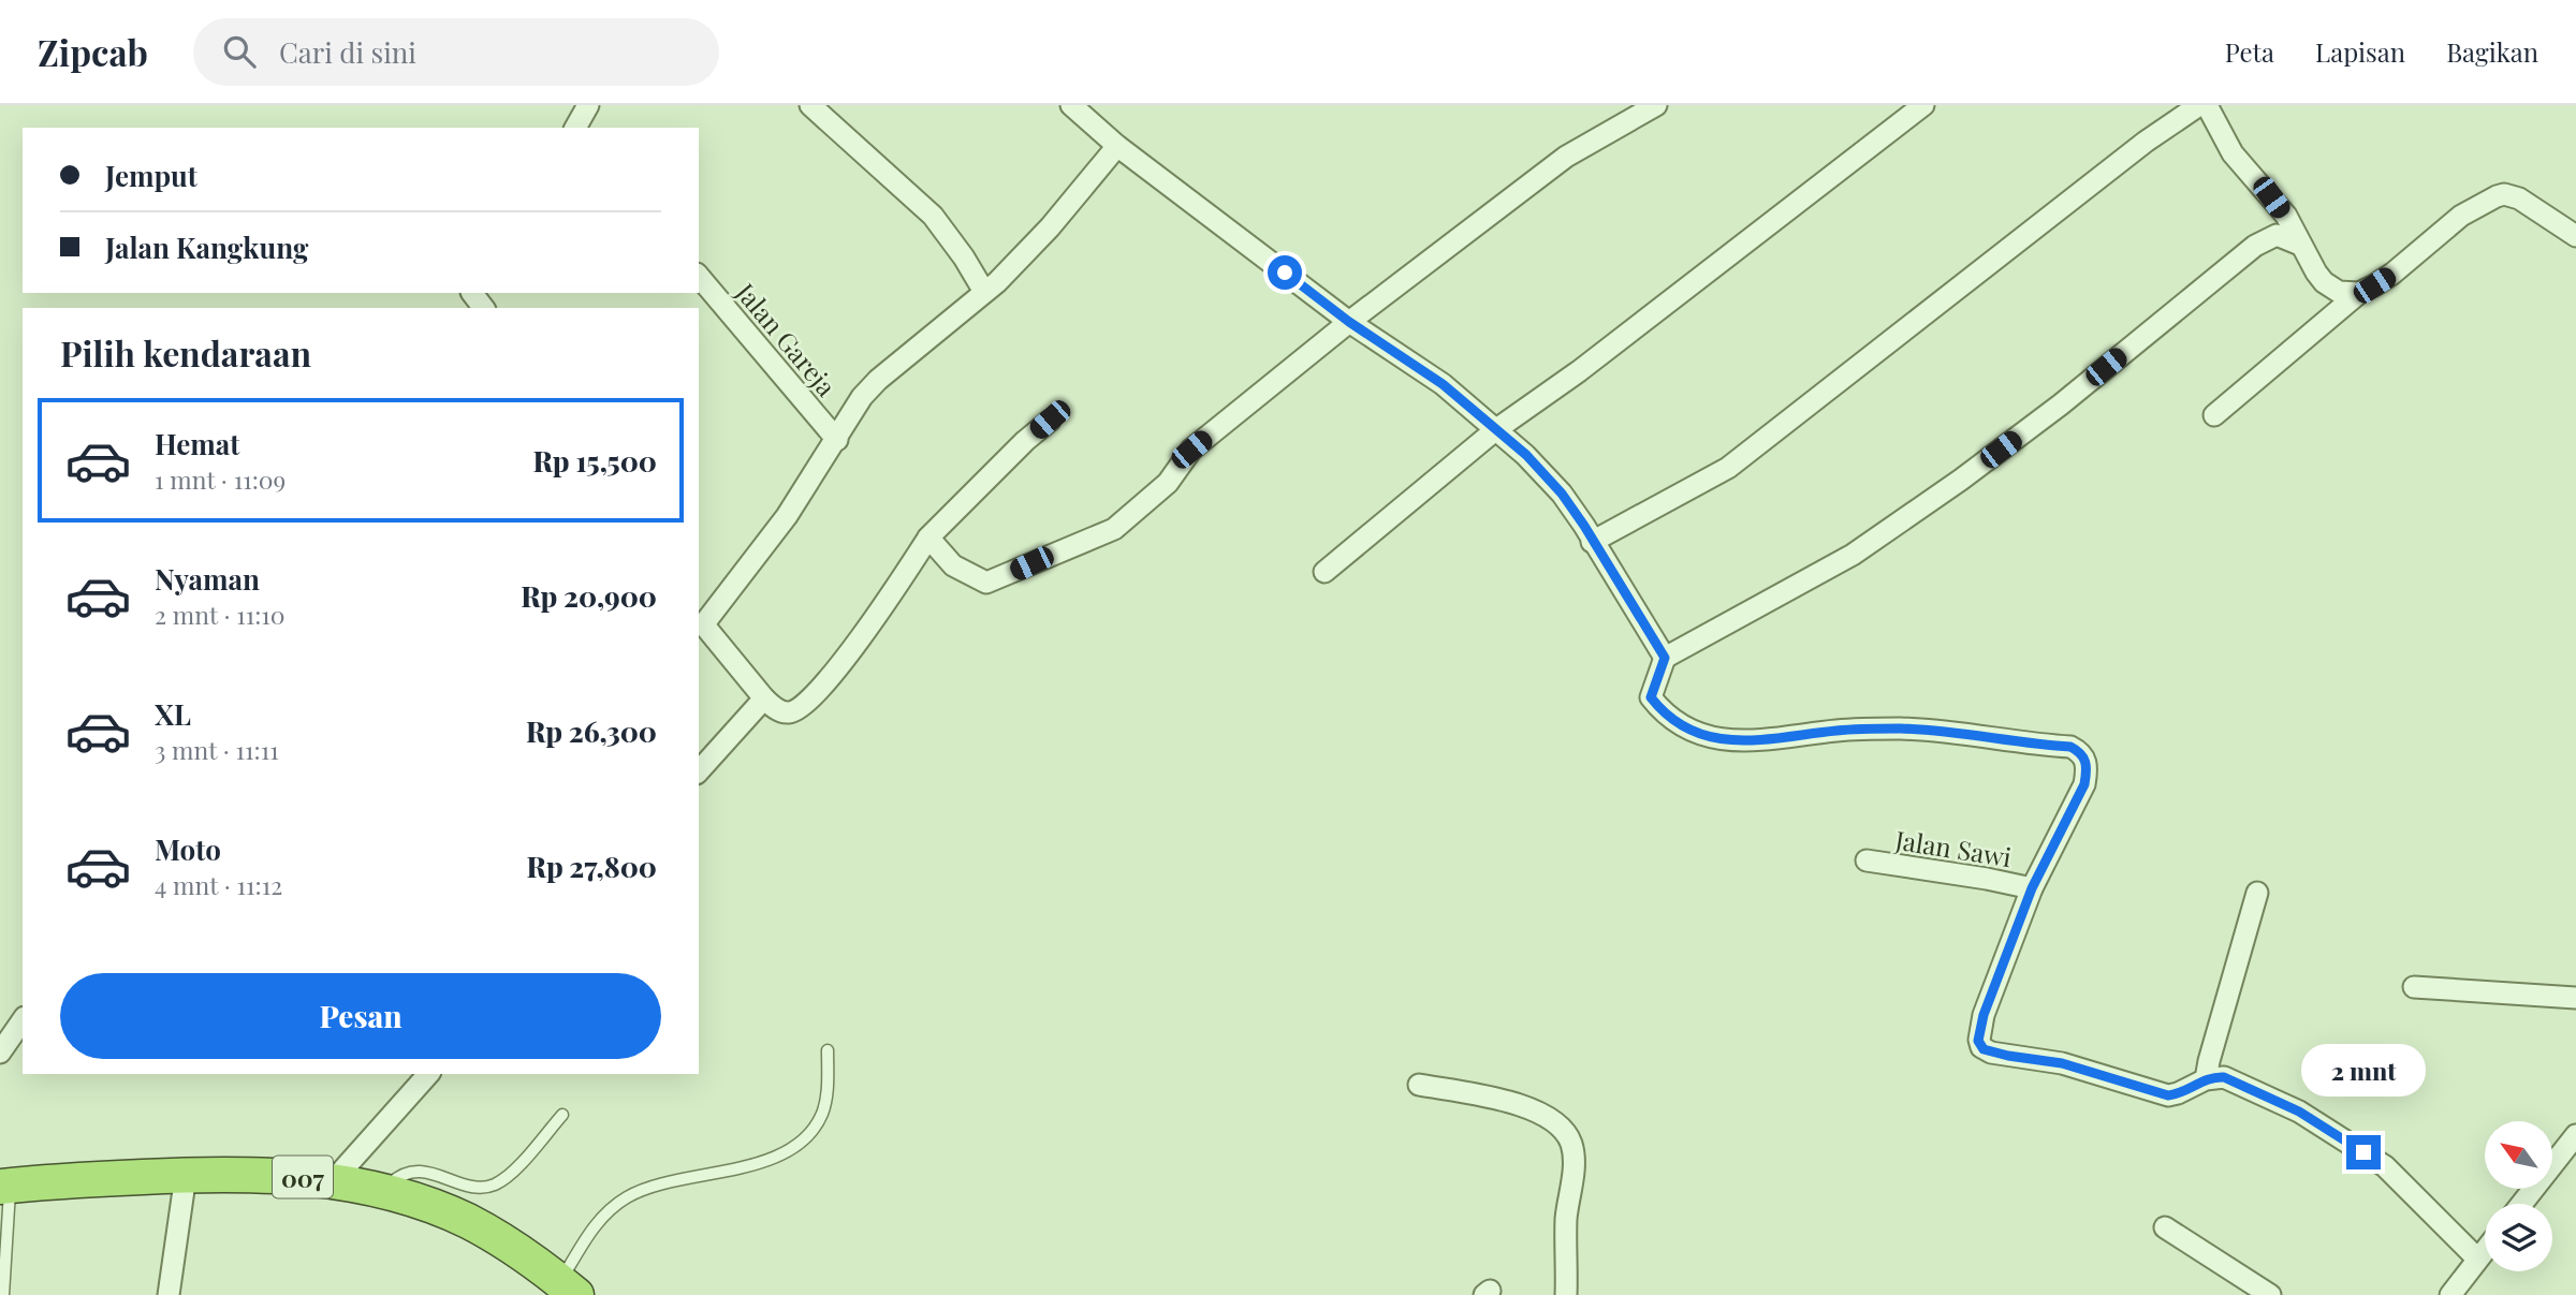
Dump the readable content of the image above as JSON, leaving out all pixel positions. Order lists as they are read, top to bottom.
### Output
{
  "streets": {
    "highway": ["007"],
    "street": ["Jalan Gareja", "Jalan Sawi"]
  },
  "north": "top left",
  "page": {
    "header": "Zipcab",
    "search": "Cari di sini",
    "nav": ["Peta", "Lapisan", "Bagikan"],
    "banner": ["Jemput", "Jalan Kangkung"],
    "heading": "Pilih kendaraan",
    "list": [
      {
        "name": "Hemat",
        "note": "1 mnt · 11:09",
        "value": "Rp 15,500"
      },
      {
        "name": "Nyaman",
        "note": "2 mnt · 11:10",
        "value": "Rp 20,900"
      },
      {
        "name": "XL",
        "note": "3 mnt · 11:11",
        "value": "Rp 26,300"
      },
      {
        "name": "Moto",
        "note": "4 mnt · 11:12",
        "value": "Rp 27,800"
      }
    ],
    "buttons": "Pesan",
    "bubble": "2 mnt"
  }
}
